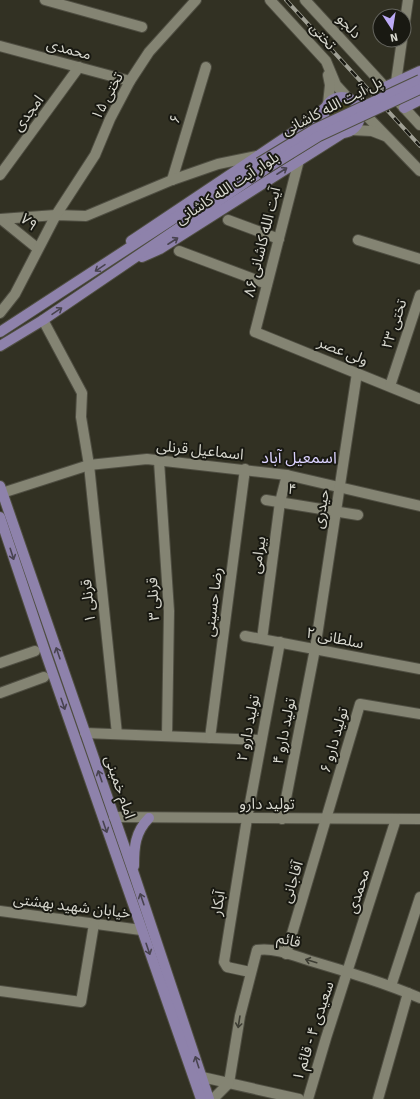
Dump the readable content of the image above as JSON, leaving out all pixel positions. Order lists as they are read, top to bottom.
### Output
{
  "streets": {
    "main road": ["پل آیت الله کاشانی", "بلوار آیت الله کاشانی", "امام خمینی"],
    "street": [
      "دلجو",
      "تختی",
      "محمدی",
      "تختی ۱۵",
      "امجدی",
      "۶",
      "۷۹",
      "آیت الله کاشانی ۸۶",
      "تختی ۲۳",
      "ولی عصر",
      "اسماعیل قرنلی",
      "۴",
      "حیدری",
      "بیرامی",
      "قرنلی ۳",
      "قرنلی ۱",
      "رضا حسینی",
      "۲ سلطانی",
      "تولید دارو ۲",
      "تولید دارو ۴",
      "تولید دارو ۶",
      "تولید دارو",
      "آقاجانی",
      "آبکار",
      "خیابان شهید بهشتی",
      "قائم",
      "سعیدی ۴ - قائم ۱"
    ]
  },
  "crossings": [
    ["تختی", "بلوار آیت الله کاشانی"],
    ["محمدی", "تختی ۱۵"],
    ["محمدی", "امجدی"],
    ["محمدی", "تولید دارو"],
    ["محمدی", "قائم"],
    ["محمدی", "سعیدی ۴ - قائم ۱"],
    ["تختی ۱۵", "۷۹"],
    ["پل آیت الله کاشانی", "بلوار آیت الله کاشانی"],
    ["بلوار آیت الله کاشانی", "آیت الله کاشانی ۸۶"],
    ["بلوار آیت الله کاشانی", "قرنلی ۱"],
    ["آیت الله کاشانی ۸۶", "ولی عصر"],
    ["تختی ۲۳", "ولی عصر"],
    ["ولی عصر", "حیدری"],
    ["اسماعیل قرنلی", "حیدری"],
    ["اسماعیل قرنلی", "بیرامی"],
    ["اسماعیل قرنلی", "قرنلی ۳"],
    ["اسماعیل قرنلی", "قرنلی ۱"],
    ["اسماعیل قرنلی", "رضا حسینی"],
    ["اسماعیل قرنلی", "امام خمینی"],
    ["۴", "حیدری"],
    ["۴", "بیرامی"],
    ["حیدری", "۲ سلطانی"],
    ["حیدری", "تولید دارو ۴"],
    ["بیرامی", "۲ سلطانی"],
    ["۲ سلطانی", "تولید دارو ۲"],
    ["۲ سلطانی", "تولید دارو ۴"],
    ["تولید دارو ۲", "تولید دارو"],
    ["تولید دارو ۲", "آبکار"],
    ["تولید دارو ۴", "تولید دارو"],
    ["تولید دارو ۶", "تولید دارو"],
    ["تولید دارو ۶", "آقاجانی"],
    ["امام خمینی", "تولید دارو"],
    ["امام خمینی", "خیابان شهید بهشتی"],
    ["تولید دارو", "آقاجانی"],
    ["تولید دارو", "آبکار"],
    ["آقاجانی", "قائم"],
    ["آبکار", "قائم"],
    ["قائم", "سعیدی ۴ - قائم ۱"]
  ],
  "districts": ["اسمعیل آباد"],
  "north": "bottom"
}
